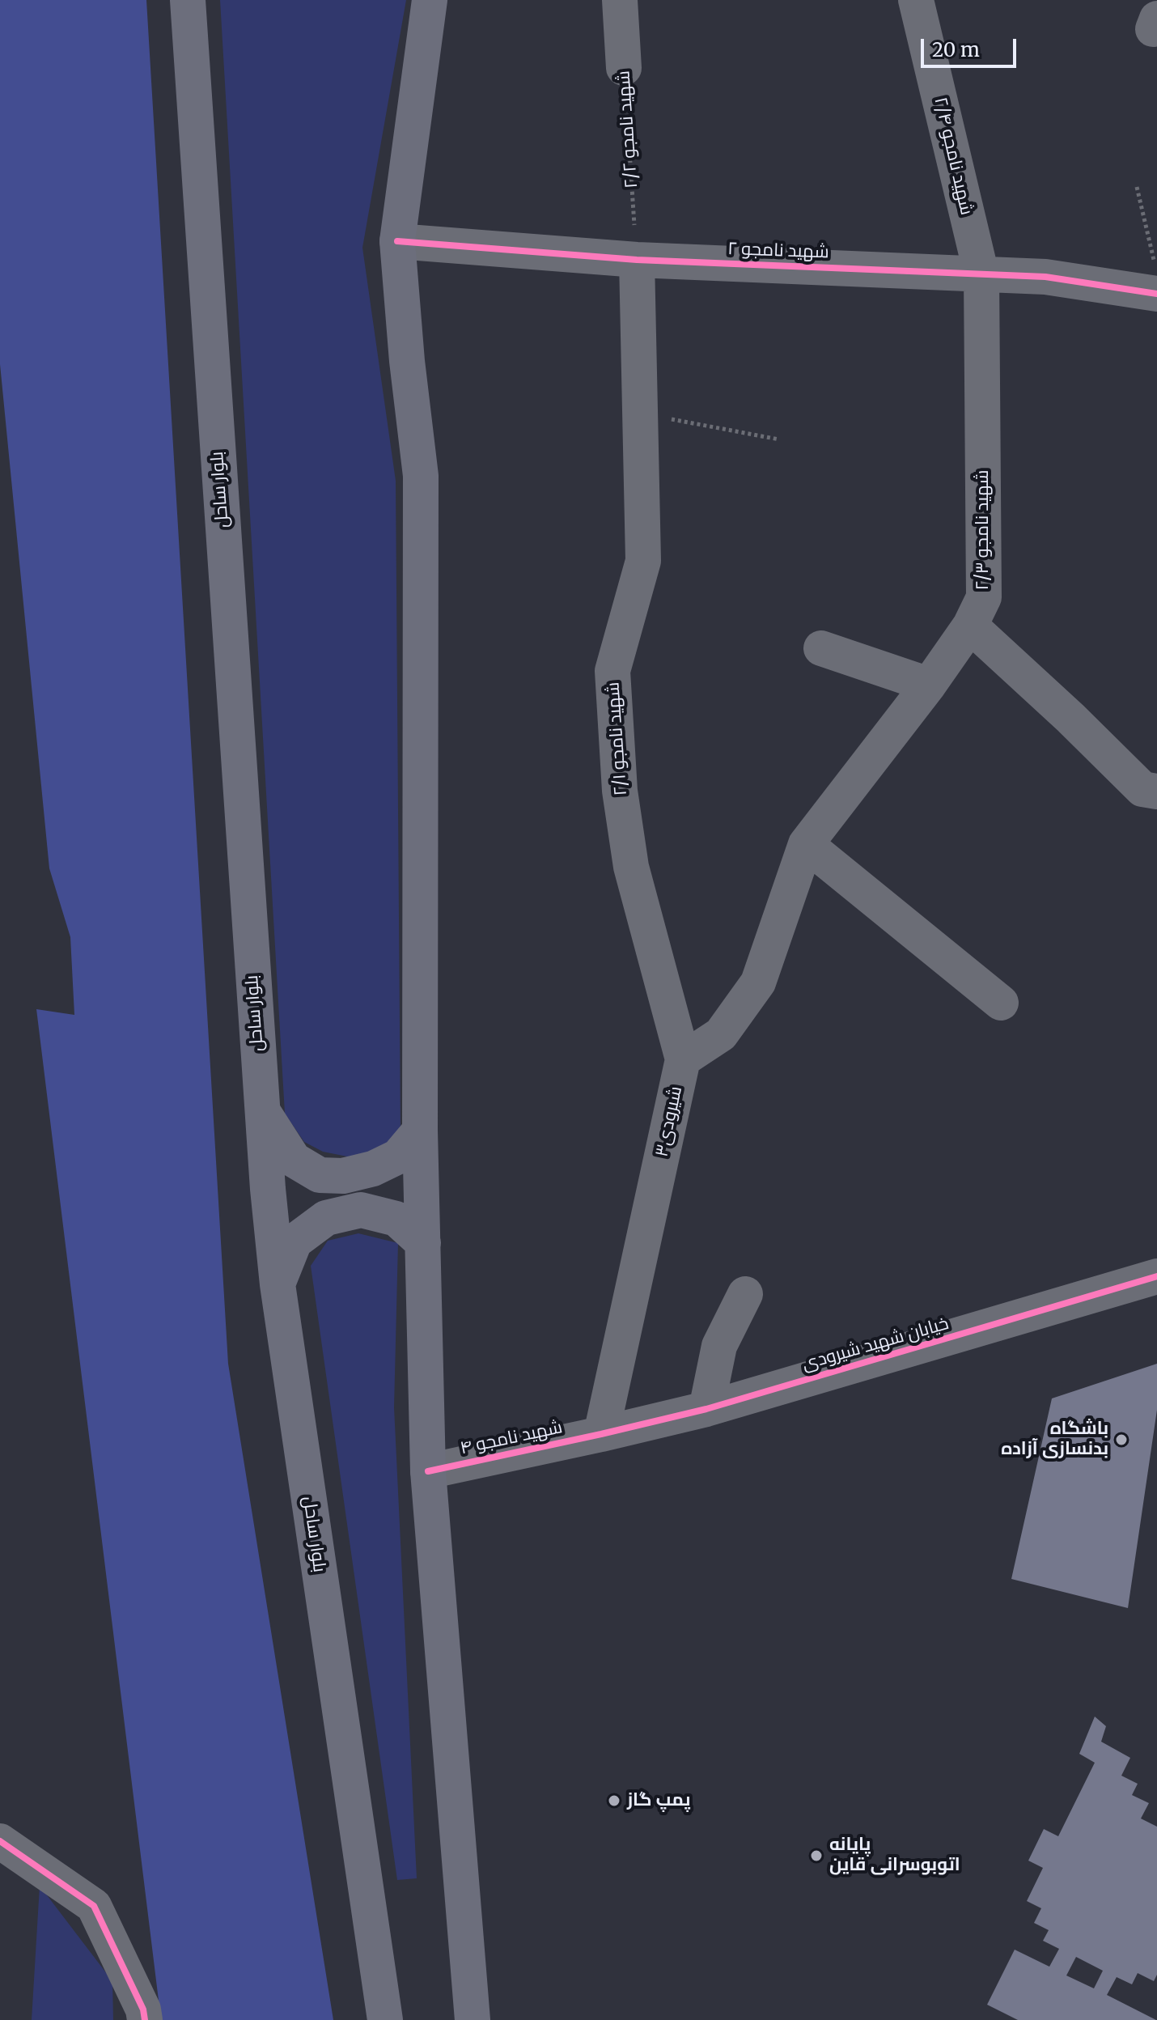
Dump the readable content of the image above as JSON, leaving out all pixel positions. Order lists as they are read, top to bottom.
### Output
{
  "streets": {
    "main road": ["بلوار ساحل"],
    "street": [
      "شهید نامجو ۲/۲",
      "شهید نامجو ۲/۴",
      "شهید نامجو ۲",
      "شهید نامجو ۲/۳",
      "شهید نامجو ۲/۱",
      "شیرودی۳",
      "خیابان شهید شیرودی",
      "شهید نامجو ۴"
    ]
  },
  "crossings": [
    ["شهید نامجو ۲/۲", "شهید نامجو ۲"],
    ["شهید نامجو ۲/۲", "شهید نامجو ۲/۱"],
    ["شهید نامجو ۲/۴", "شهید نامجو ۲"],
    ["شهید نامجو ۲/۴", "شهید نامجو ۲/۳"],
    ["شهید نامجو ۲", "شهید نامجو ۲/۳"],
    ["شهید نامجو ۲", "شهید نامجو ۲/۱"],
    ["شهید نامجو ۲/۱", "شیرودی۳"],
    ["شیرودی۳", "خیابان شهید شیرودی"],
    ["شیرودی۳", "شهید نامجو ۴"],
    ["خیابان شهید شیرودی", "شهید نامجو ۴"]
  ],
  "places": ["باشگاه بدنسازی آزاده", "پمپ گاز", "پایانه اتوبوسرانی قاین"],
  "scale_bar": "20 m"
}
